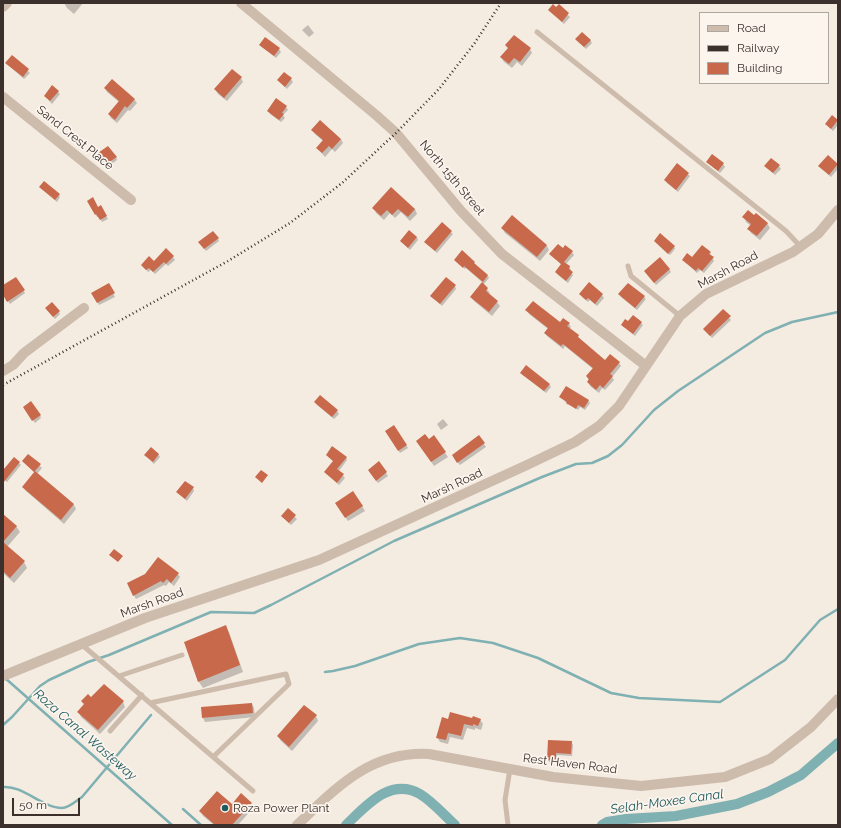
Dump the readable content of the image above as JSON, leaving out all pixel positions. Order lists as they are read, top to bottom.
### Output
{
  "streets": {
    "street": [
      "Sand Crest Place",
      "North 15th Street",
      "Marsh Road",
      "Rest Haven Road"
    ]
  },
  "crossings": [
    ["North 15th Street", "Marsh Road"]
  ],
  "water": ["Roza Canal Wasteway", "Selah-Moxee Canal"],
  "places": ["Roza Power Plant"],
  "legend": ["Road", "Railway", "Building"],
  "scale_bar": "50 m"
}
